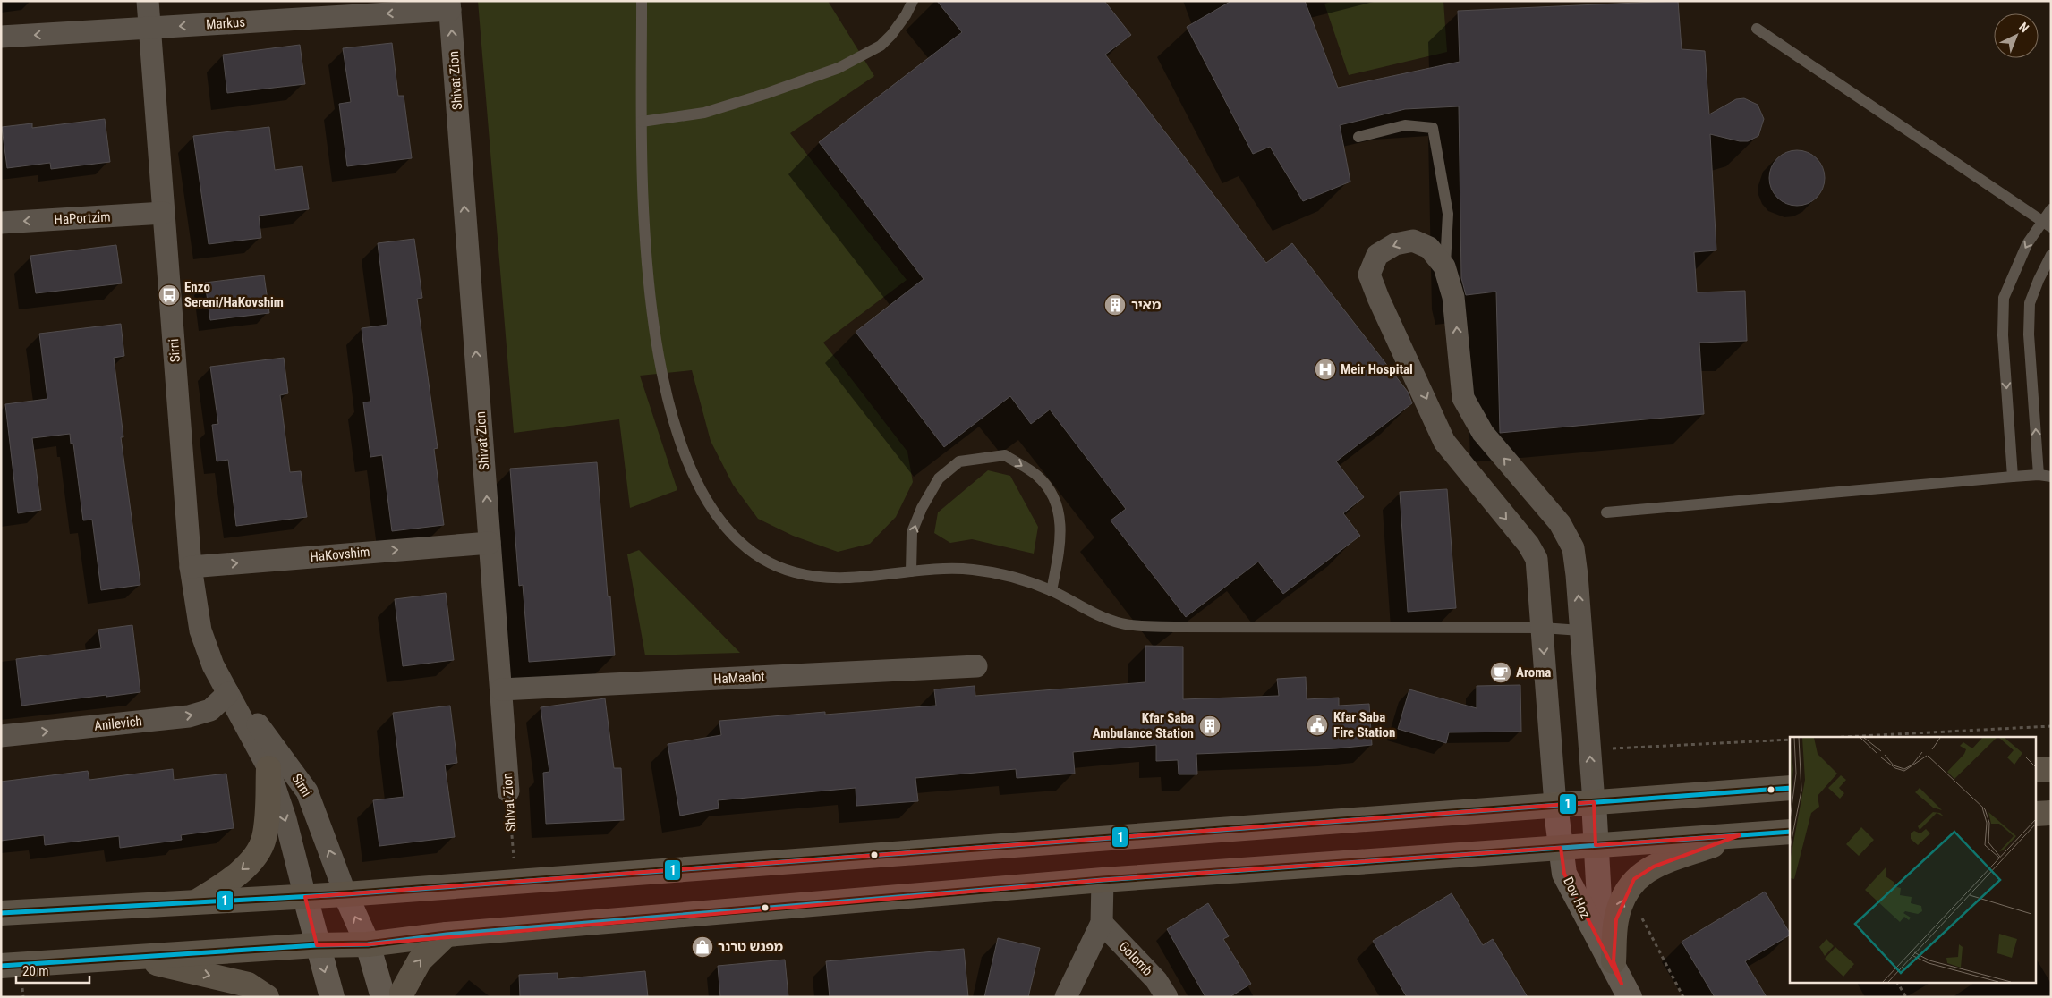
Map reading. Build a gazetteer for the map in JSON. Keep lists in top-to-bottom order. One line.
{"streets":{"street":["Markus","Shivat Zion","HaPortzim","Sirni","HaKovshim","HaMaalot","Anilevich","Dov Hoz","Golomb"]},"crossings":[["Markus","Shivat Zion"],["Markus","Sirni"],["Shivat Zion","HaKovshim"],["Shivat Zion","HaMaalot"],["HaPortzim","Sirni"],["Sirni","HaKovshim"],["Sirni","Anilevich"]],"one_way":["Markus","Shivat Zion","HaPortzim","HaKovshim","Anilevich"],"places":{"bus stop":["Enzo Sereni/HaKovshim"],"building":["מאיר","Kfar Saba Ambulance Station"],"hospital":["Meir Hospital"],"cafe":["Aroma"],"public building":["Kfar Saba Fire Station"],"shop":["מפגש טרנר"]},"lines":["transit line 1"],"scale_bar":"20 m","north":"top right"}
